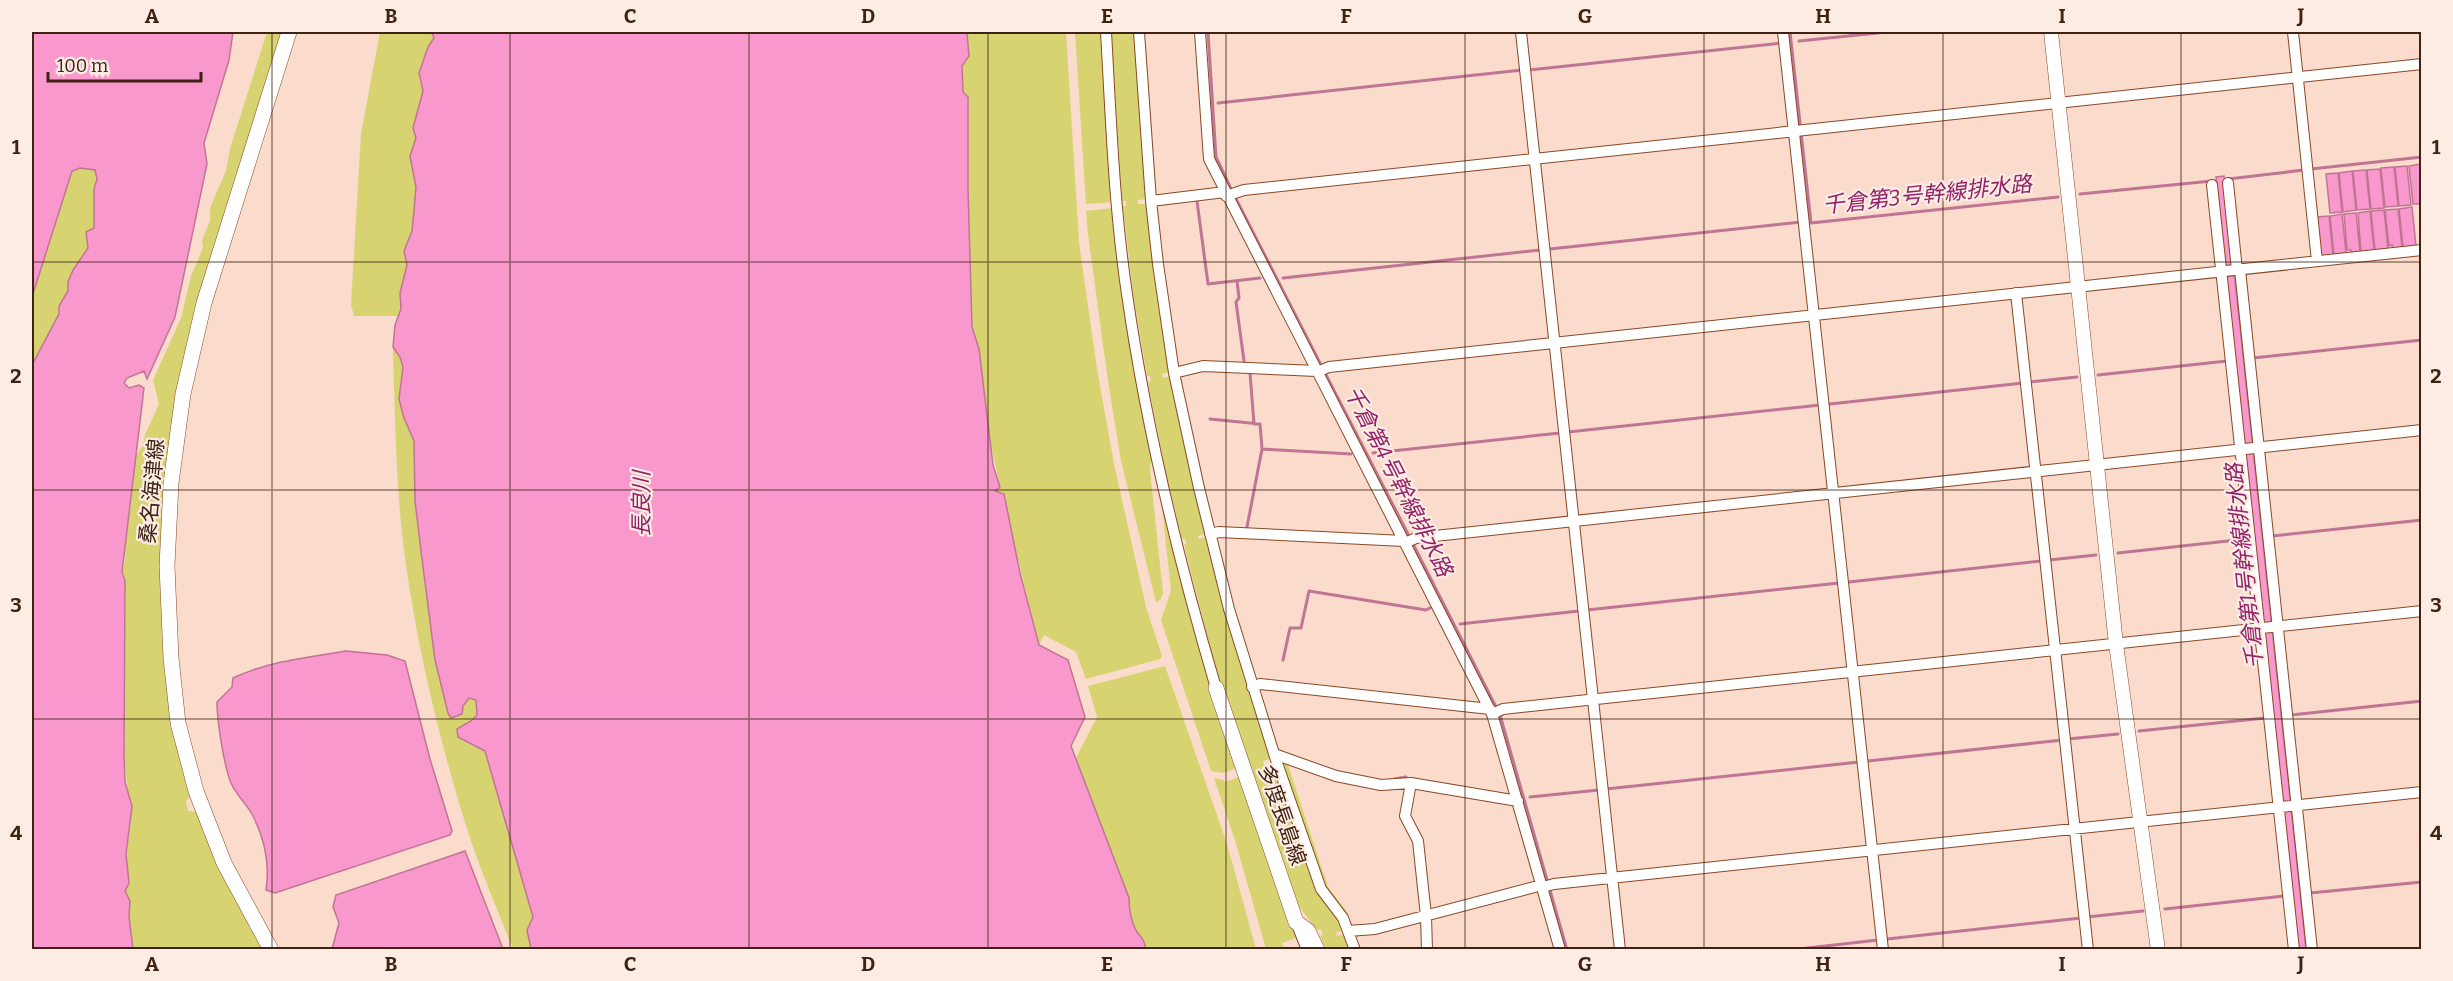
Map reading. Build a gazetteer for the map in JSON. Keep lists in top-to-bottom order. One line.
{"streets":{"main road":["桑名海津線","多度長島線"]},"water":["千倉第3号幹線排水路","千倉第4号幹線排水路","長良川","千倉第1号幹線排水路"],"scale_bar":"100 m","grid":{"columns":["A","B","C","D","E","F","G","H","I","J"],"rows":["1","2","3","4"]}}
